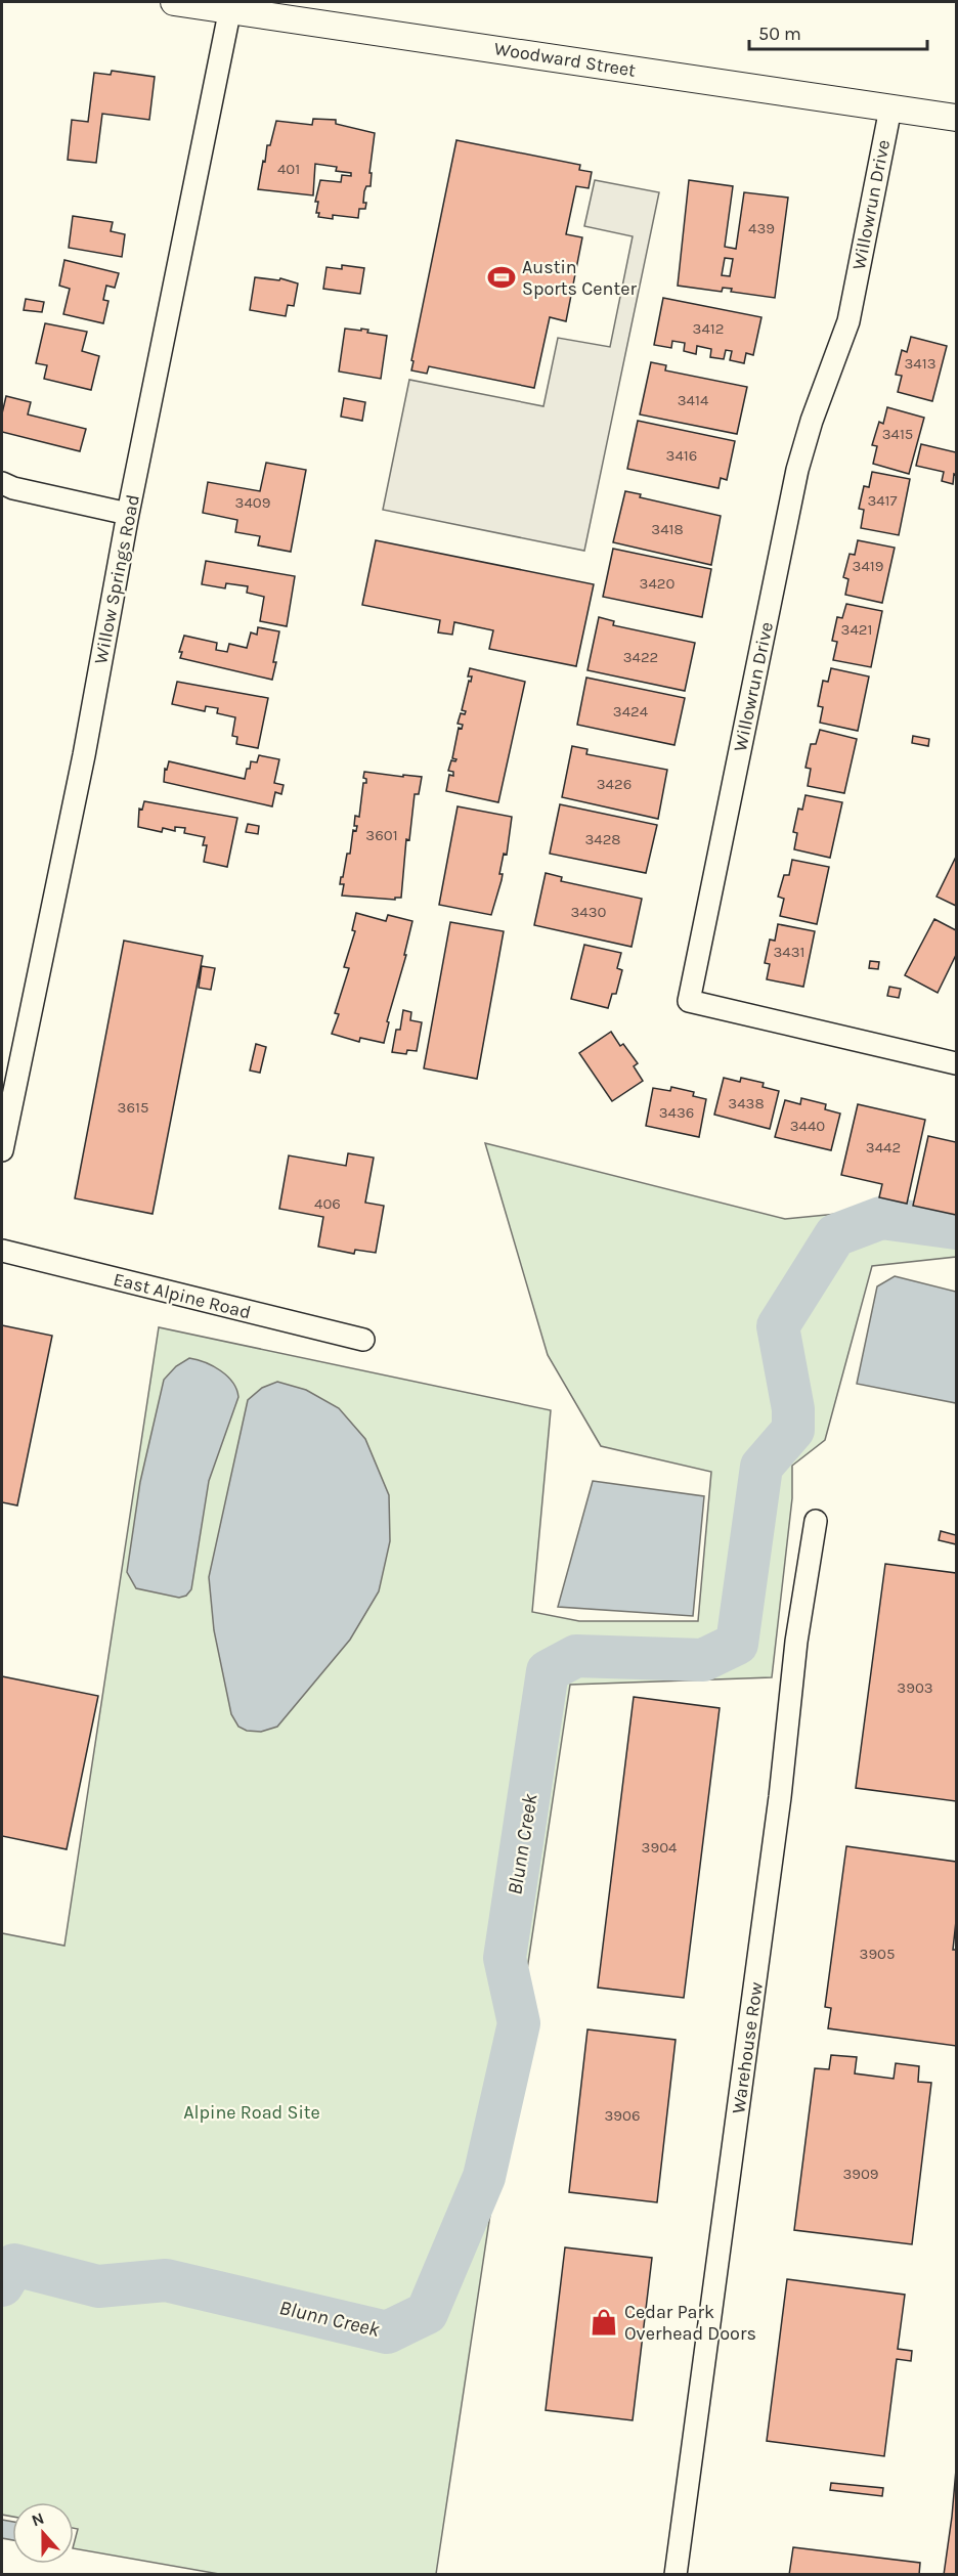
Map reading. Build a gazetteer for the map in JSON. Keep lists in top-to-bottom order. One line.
{"streets":{"street":["Woodward Street","Willowrun Drive","Willow Springs Road","East Alpine Road","Warehouse Row"]},"crossings":[["Woodward Street","Willowrun Drive"],["Woodward Street","Willow Springs Road"]],"water":["Blunn Creek"],"parks":["Alpine Road Site"],"places":{"sports":["Austin Sports Center"],"shop":["Cedar Park Overhead Doors"]},"house_numbers":["401","439","3412","3413","3414","3415","3416","3417","3409","3418","3419","3420","3421","3422","3424","3426","3601","3428","3430","3431","3438","3615","3436","3440","3442","406","3903","3904","3905","3906","3909"],"scale_bar":"50 m","north":"top"}
